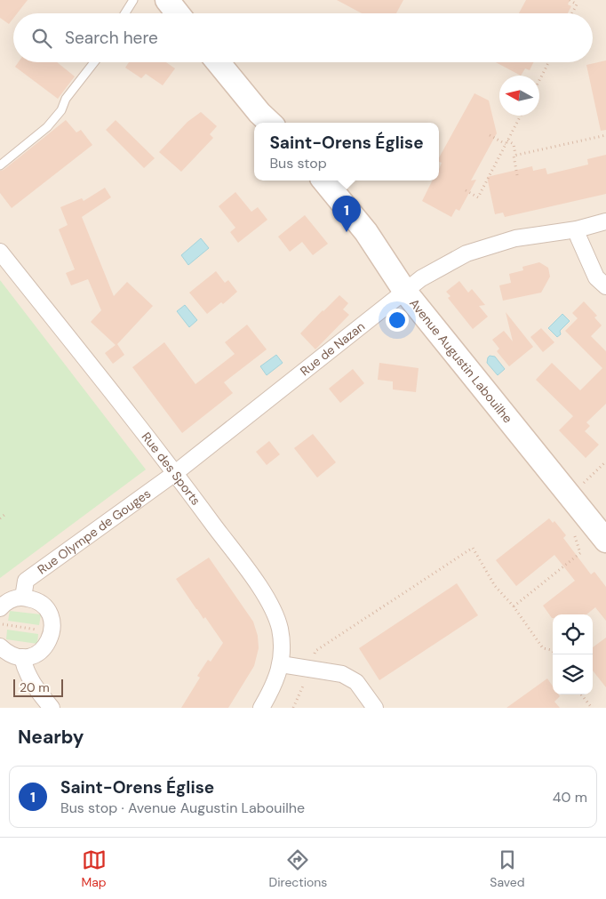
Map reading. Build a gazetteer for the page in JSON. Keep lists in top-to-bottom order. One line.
{"streets":{"street":["Rue de Nazan","Avenue Augustin Labouilhe","Rue des Sports","Rue Olympe de Gouges"]},"crossings":[["Rue de Nazan","Avenue Augustin Labouilhe"],["Rue de Nazan","Rue des Sports"],["Rue de Nazan","Rue Olympe de Gouges"],["Rue des Sports","Rue Olympe de Gouges"]],"scale_bar":"20 m","north":"left","page":{"search":"Search here","popup":["Saint-Orens Église","Bus stop"],"pins":"1","scale":"20 m","heading":"Nearby","list":[{"mark":"1","name":"Saint-Orens Église","note":"Bus stop · Avenue Augustin Labouilhe","value":"40 m"}],"nav":["Map","Directions","Saved"]}}
